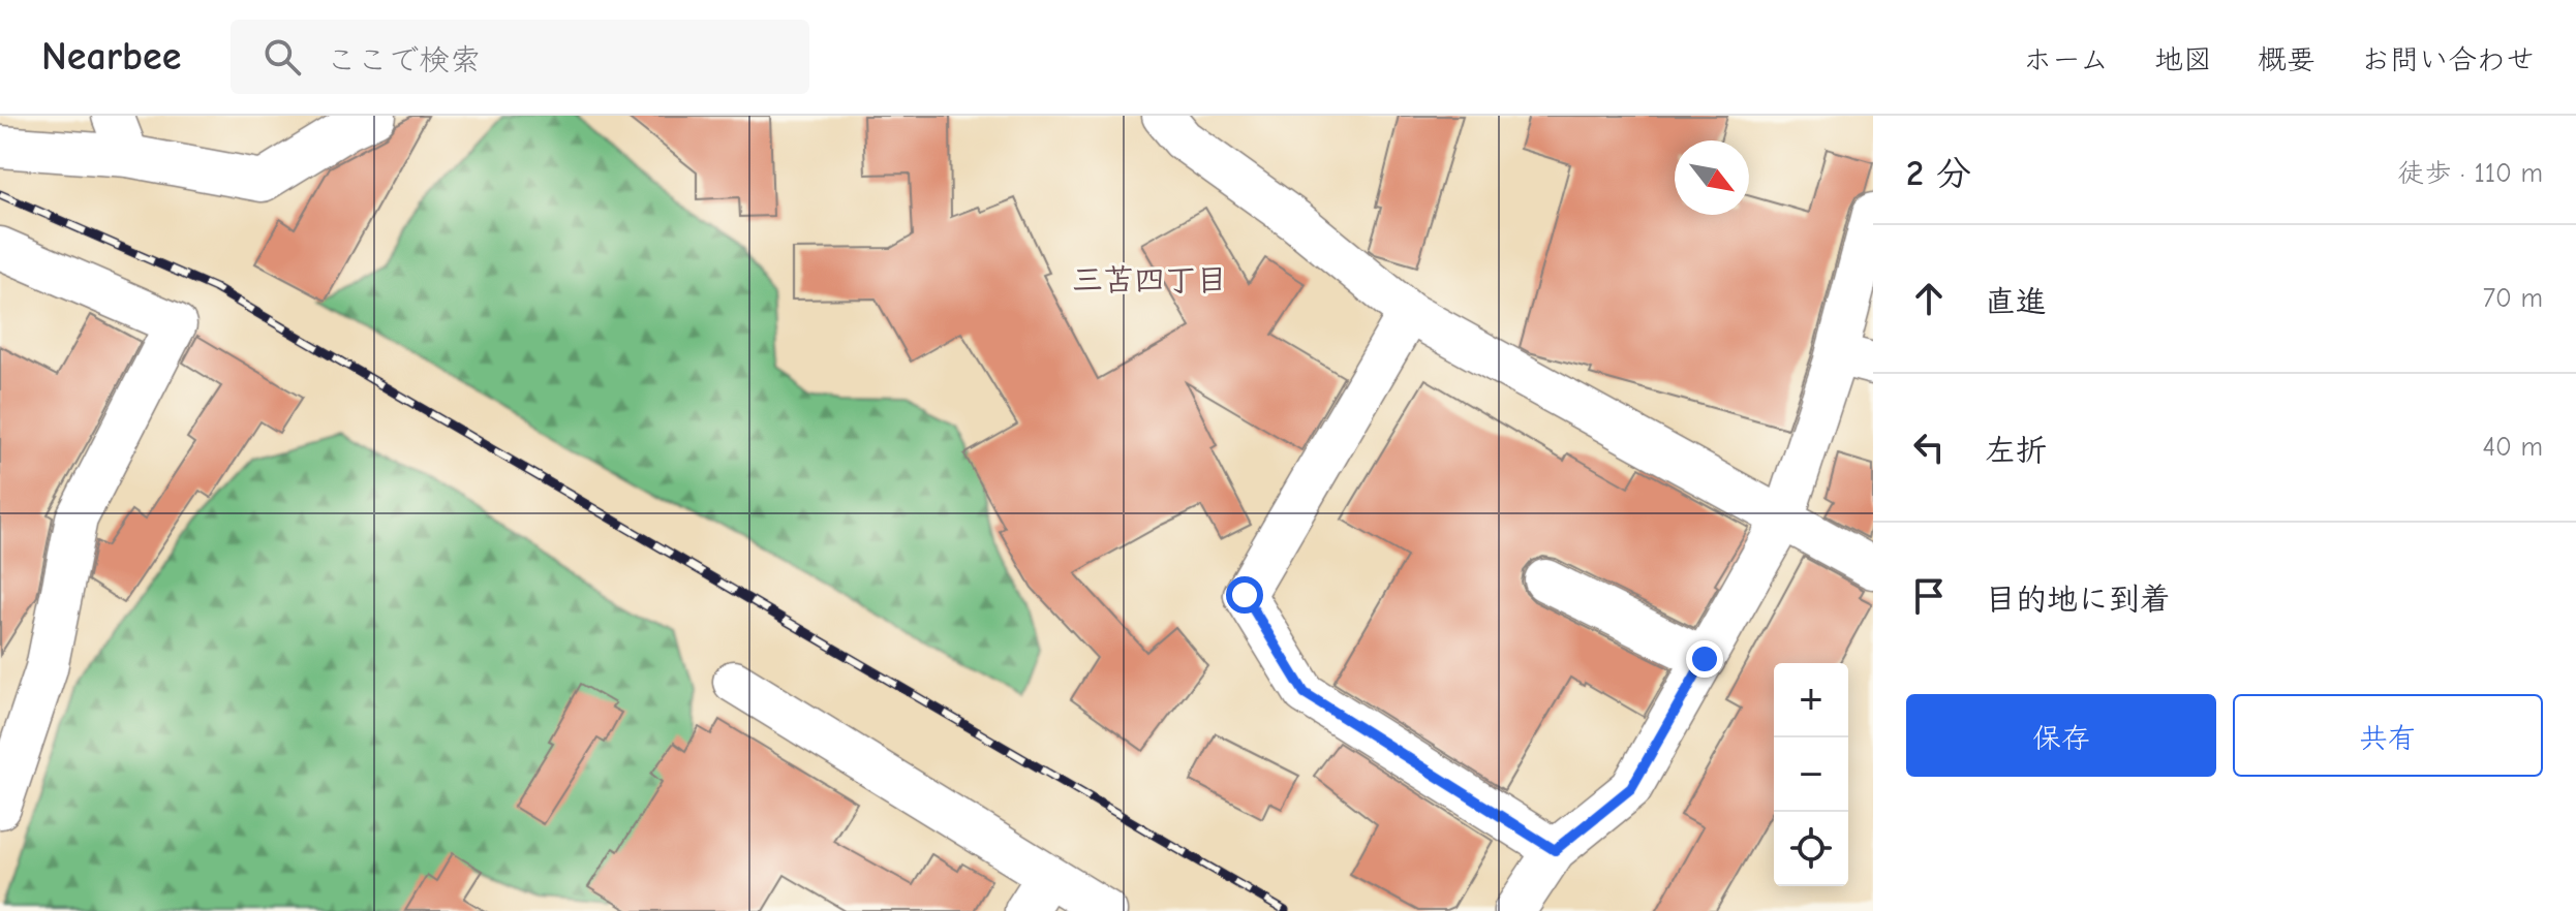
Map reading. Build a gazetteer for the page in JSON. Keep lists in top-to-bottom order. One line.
{"districts":["三苫四丁目"],"north":"bottom right","page":{"header":"Nearbee","search":"ここで検索","nav":["ホーム","地図","概要","お問い合わせ"],"heading":["2 分","徒歩 · 110 m"],"list":[["直進","70 m"],["左折","40 m"],"目的地に到着"],"map_buttons":["+","−"],"buttons":["保存","共有"]}}
